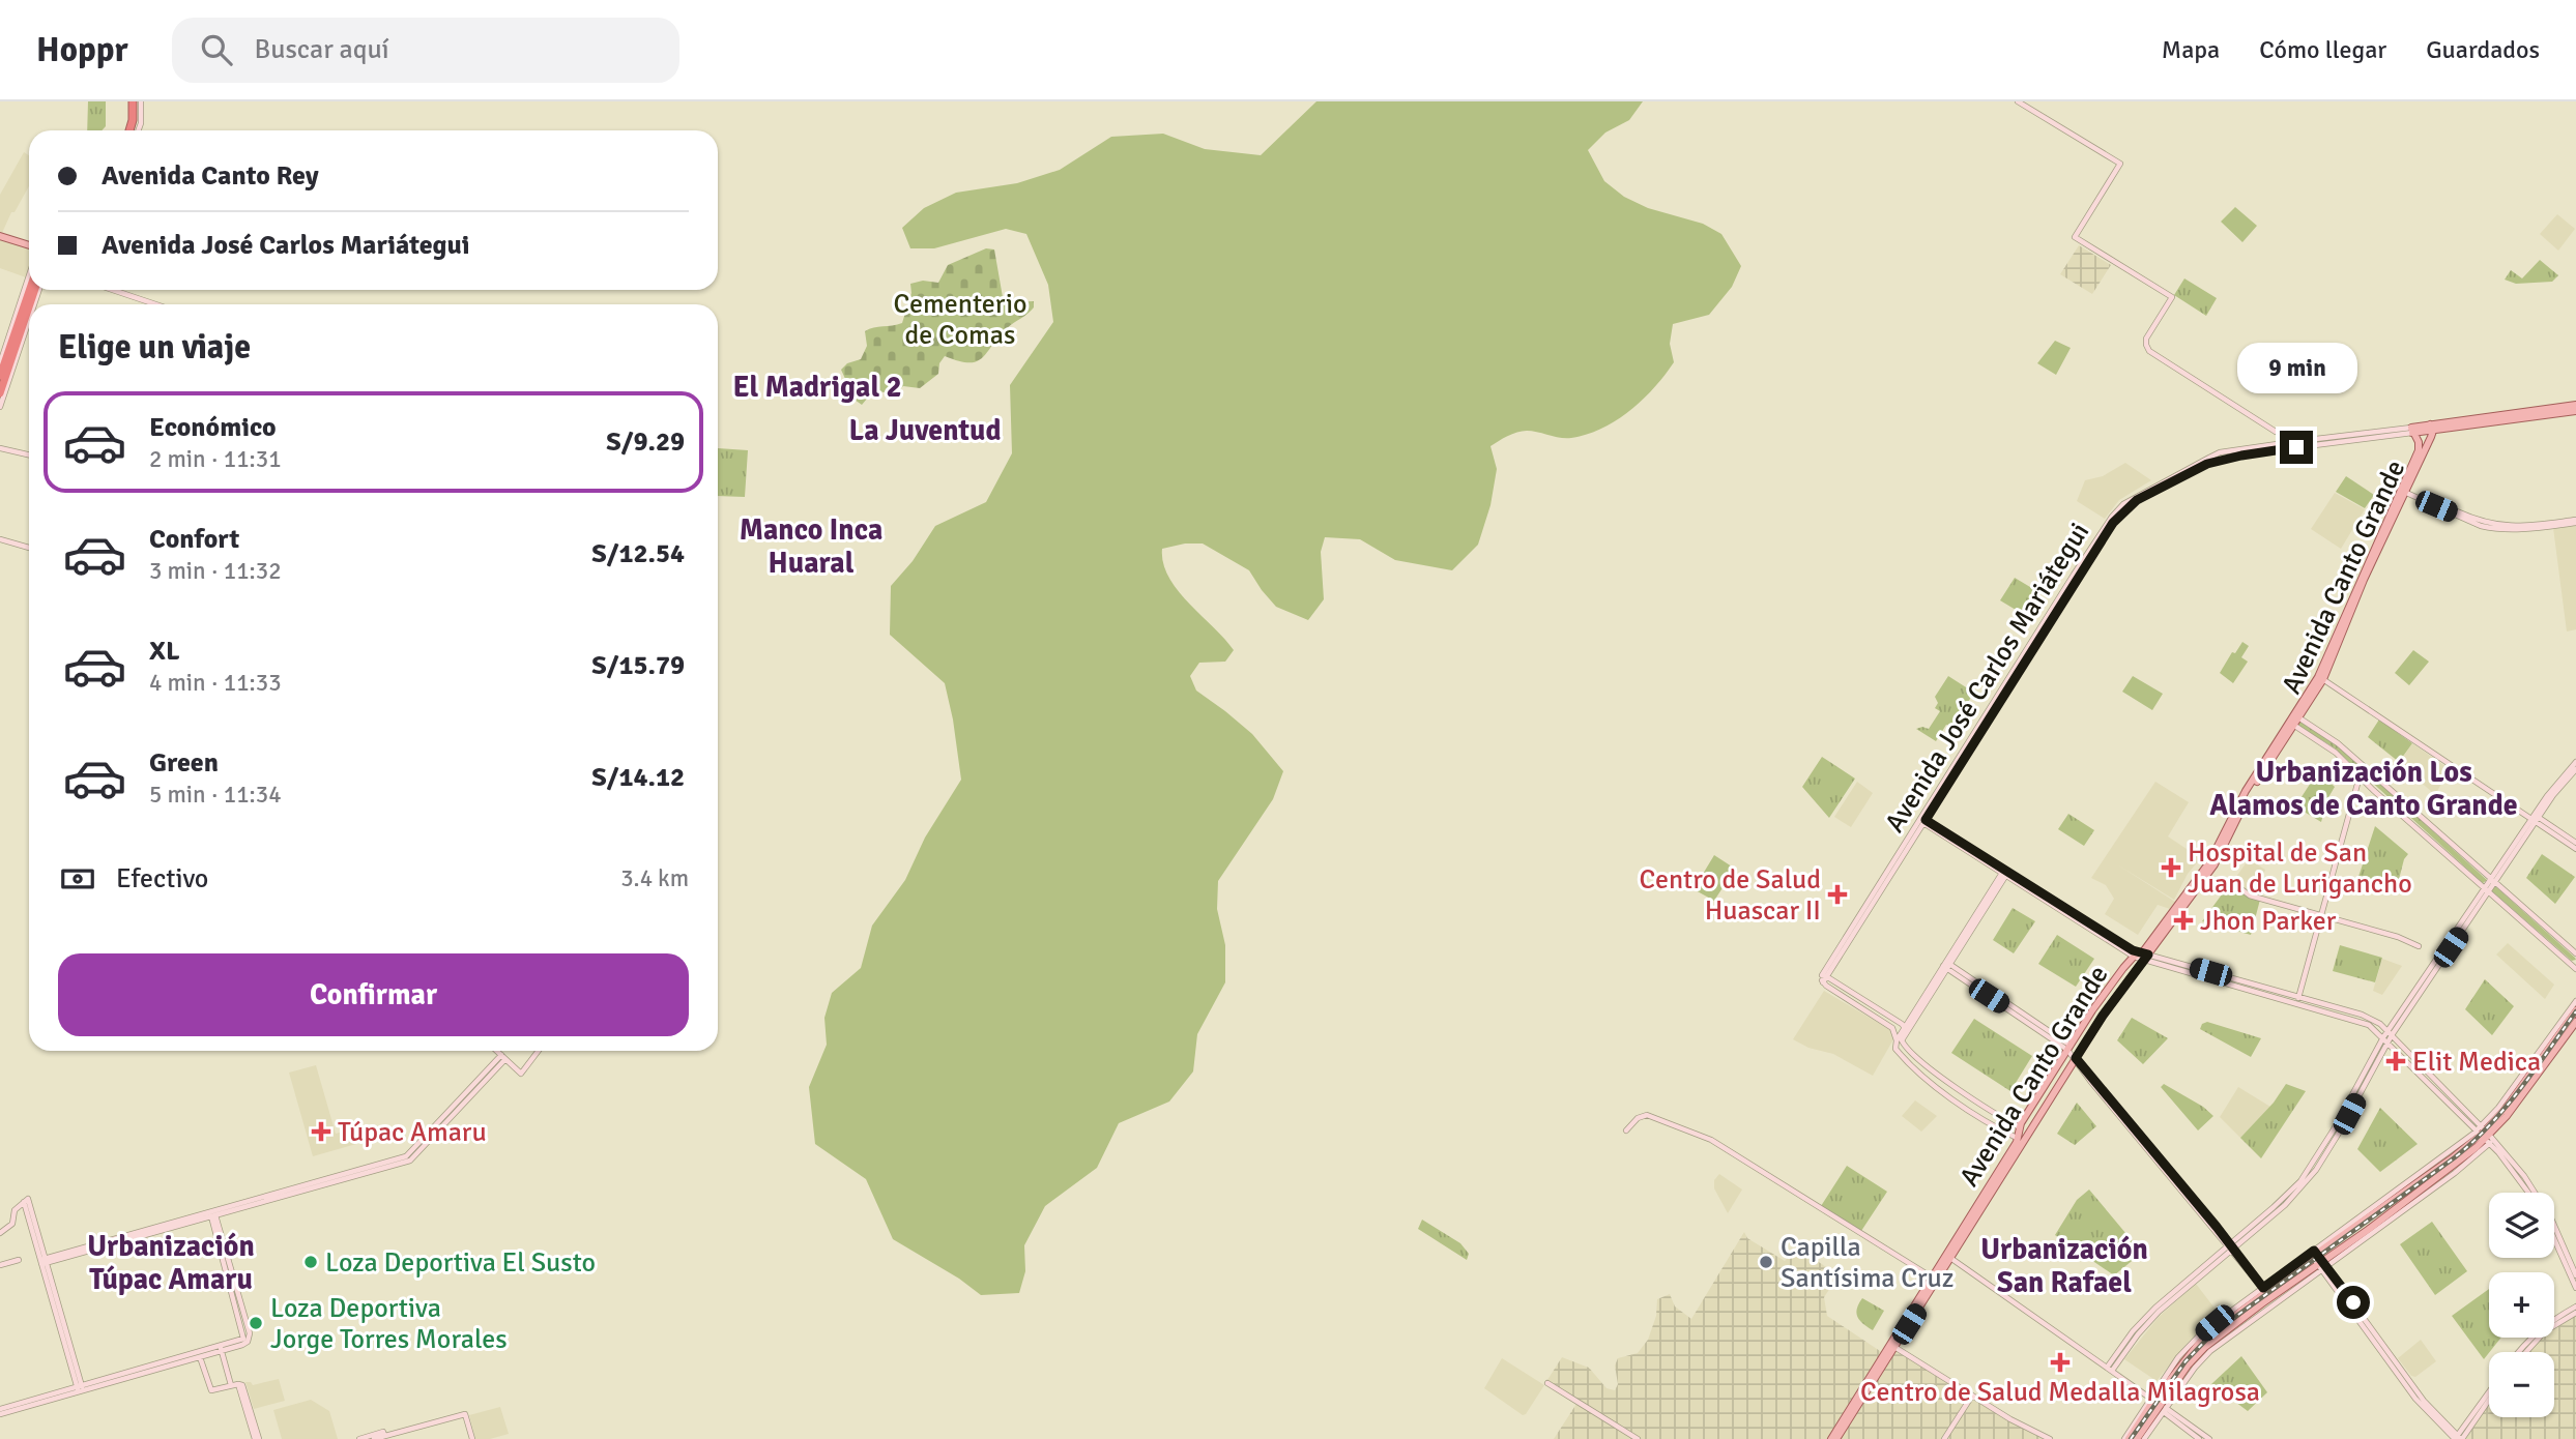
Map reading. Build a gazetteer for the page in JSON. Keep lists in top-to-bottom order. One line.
{"streets":{"main road":["Avenida Canto Grande","Avenida José Carlos Mariátegui"]},"crossings":[["Avenida Canto Grande","Avenida José Carlos Mariátegui"]],"districts":["El Madrigal 2","La Juventud","Manco Inca Huaral","Urbanización Los Alamos de Canto Grande","Urbanización Túpac Amaru","Urbanización San Rafael"],"parks":["Cementerio de Comas"],"places":{"health":["Hospital de San Juan de Lurigancho","Centro de Salud Huascar II","Jhon Parker","Elit Medica","Túpac Amaru","Centro de Salud Medalla Milagrosa"],"other":["Loza Deportiva El Susto","Capilla Santísima Cruz","Loza Deportiva Jorge Torres Morales"]},"page":{"header":"Hoppr","search":"Buscar aquí","nav":["Mapa","Cómo llegar","Guardados"],"banner":["Avenida Canto Rey","Avenida José Carlos Mariátegui"],"heading":"Elige un viaje","bubble":"9 min","list":[{"name":"Económico","note":"2 min · 11:31","value":"S/9.29"},{"name":"Confort","note":"3 min · 11:32","value":"S/12.54"},{"name":"XL","note":"4 min · 11:33","value":"S/15.79"},{"name":"Green","note":"5 min · 11:34","value":"S/14.12"}],"pay":["Efectivo","3.4 km"],"buttons":"Confirmar","map_buttons":["+","−"]}}
